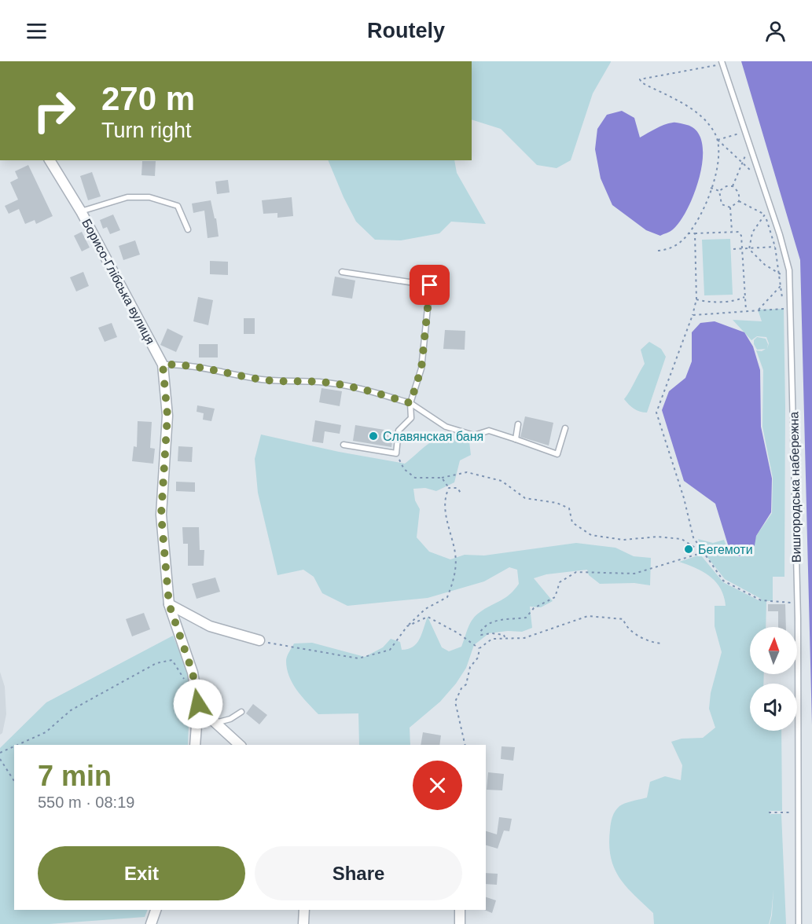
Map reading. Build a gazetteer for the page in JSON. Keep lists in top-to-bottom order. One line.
{"streets":{"street":["Борисо-Глібська вулиця"],"lane":["Вишгородська набережна"]},"places":["Славянская баня","Бегемоти"],"north":"top","page":{"header":"Routely","turn":["270 m","Turn right"],"heading":["7 min","550 m · 08:19"],"buttons":["Exit","Share"]}}
